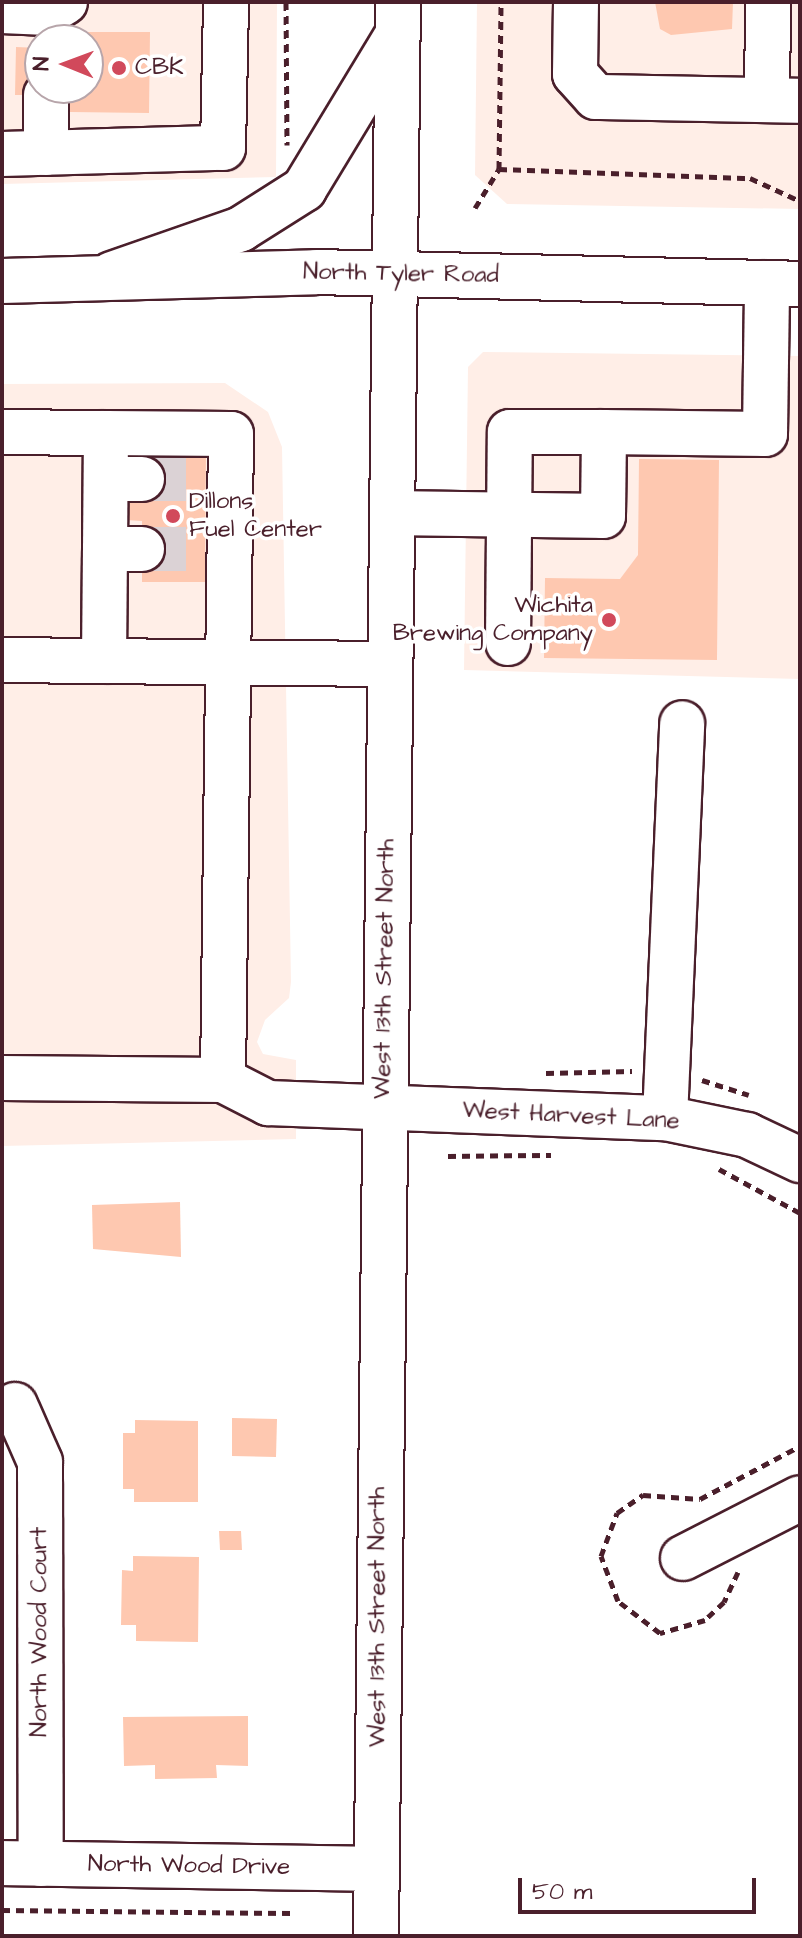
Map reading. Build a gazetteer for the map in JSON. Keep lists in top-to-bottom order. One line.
{"streets":{"street":["North Tyler Road","West 13th Street North","West Harvest Lane","North Wood Court","North Wood Drive"]},"crossings":[["North Tyler Road","West 13th Street North"],["West 13th Street North","West Harvest Lane"],["West 13th Street North","North Wood Drive"],["North Wood Court","North Wood Drive"]],"places":["CBK","Dillons Fuel Center","Wichita Brewing Company"],"scale_bar":"50 m","north":"left"}
